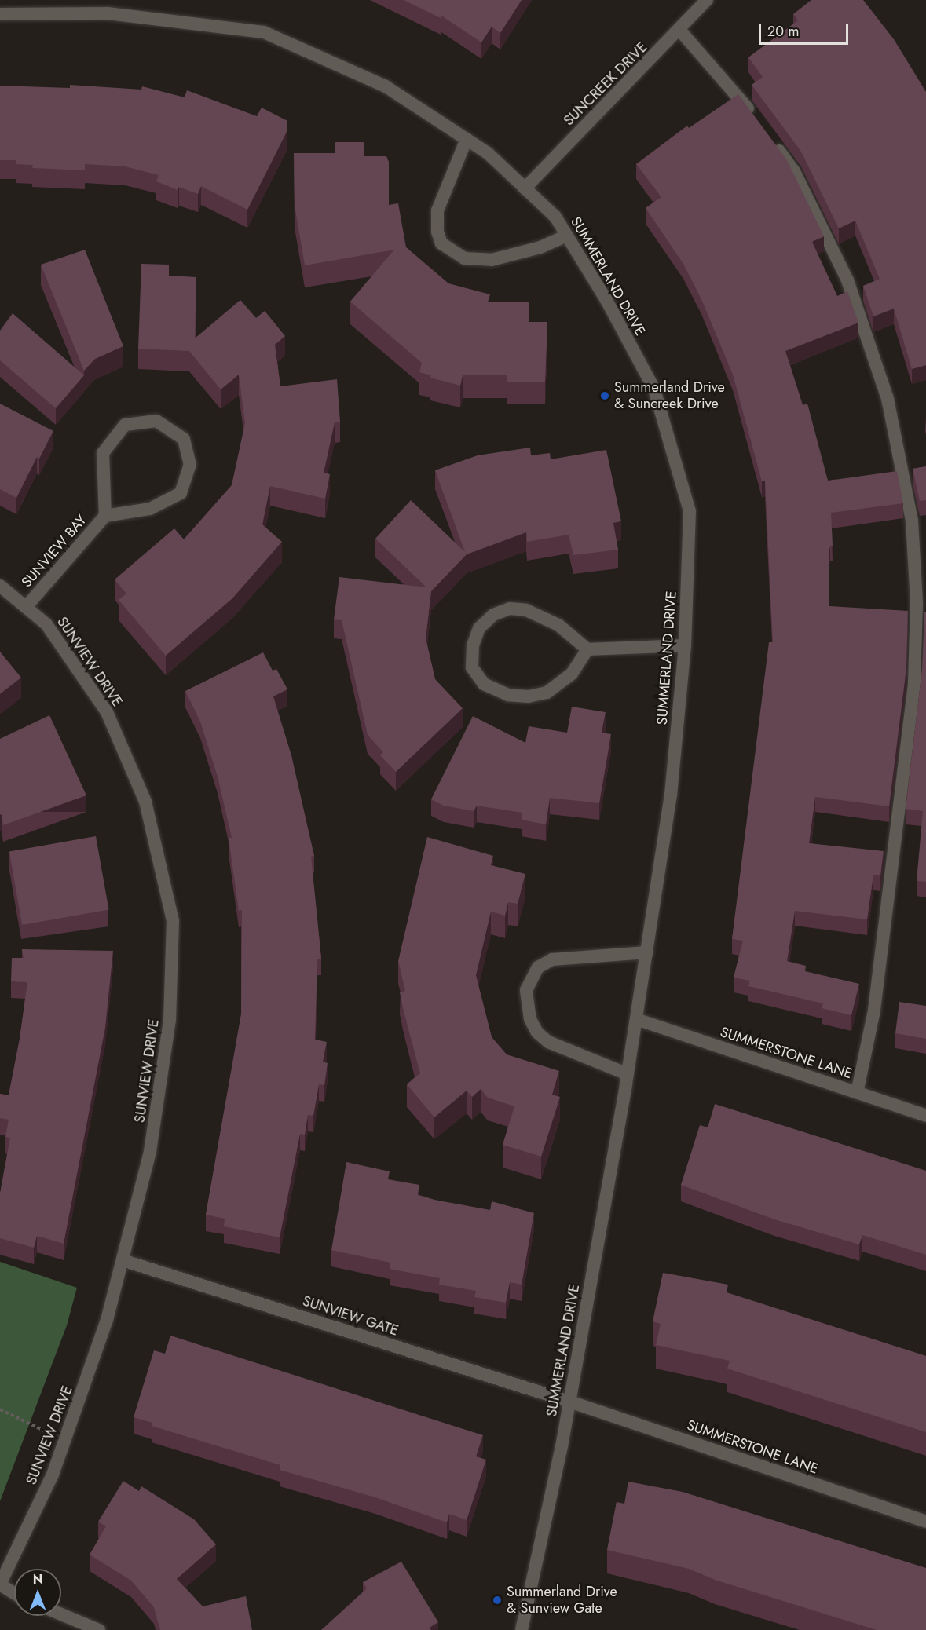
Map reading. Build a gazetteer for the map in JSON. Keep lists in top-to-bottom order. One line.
{"streets":{"street":["SUNCREEK DRIVE","SUMMERLAND DRIVE","SUNVIEW BAY","SUNVIEW DRIVE","SUMMERSTONE LANE","SUNVIEW GATE"]},"crossings":[["SUNCREEK DRIVE","SUMMERLAND DRIVE"],["SUMMERLAND DRIVE","SUMMERSTONE LANE"],["SUMMERLAND DRIVE","SUNVIEW GATE"],["SUNVIEW BAY","SUNVIEW DRIVE"],["SUNVIEW DRIVE","SUNVIEW GATE"],["SUMMERSTONE LANE","SUNVIEW GATE"]],"places":["Summerland Drive & Suncreek Drive","Summerland Drive & Sunview Gate"],"scale_bar":"20 m","north":"top"}
